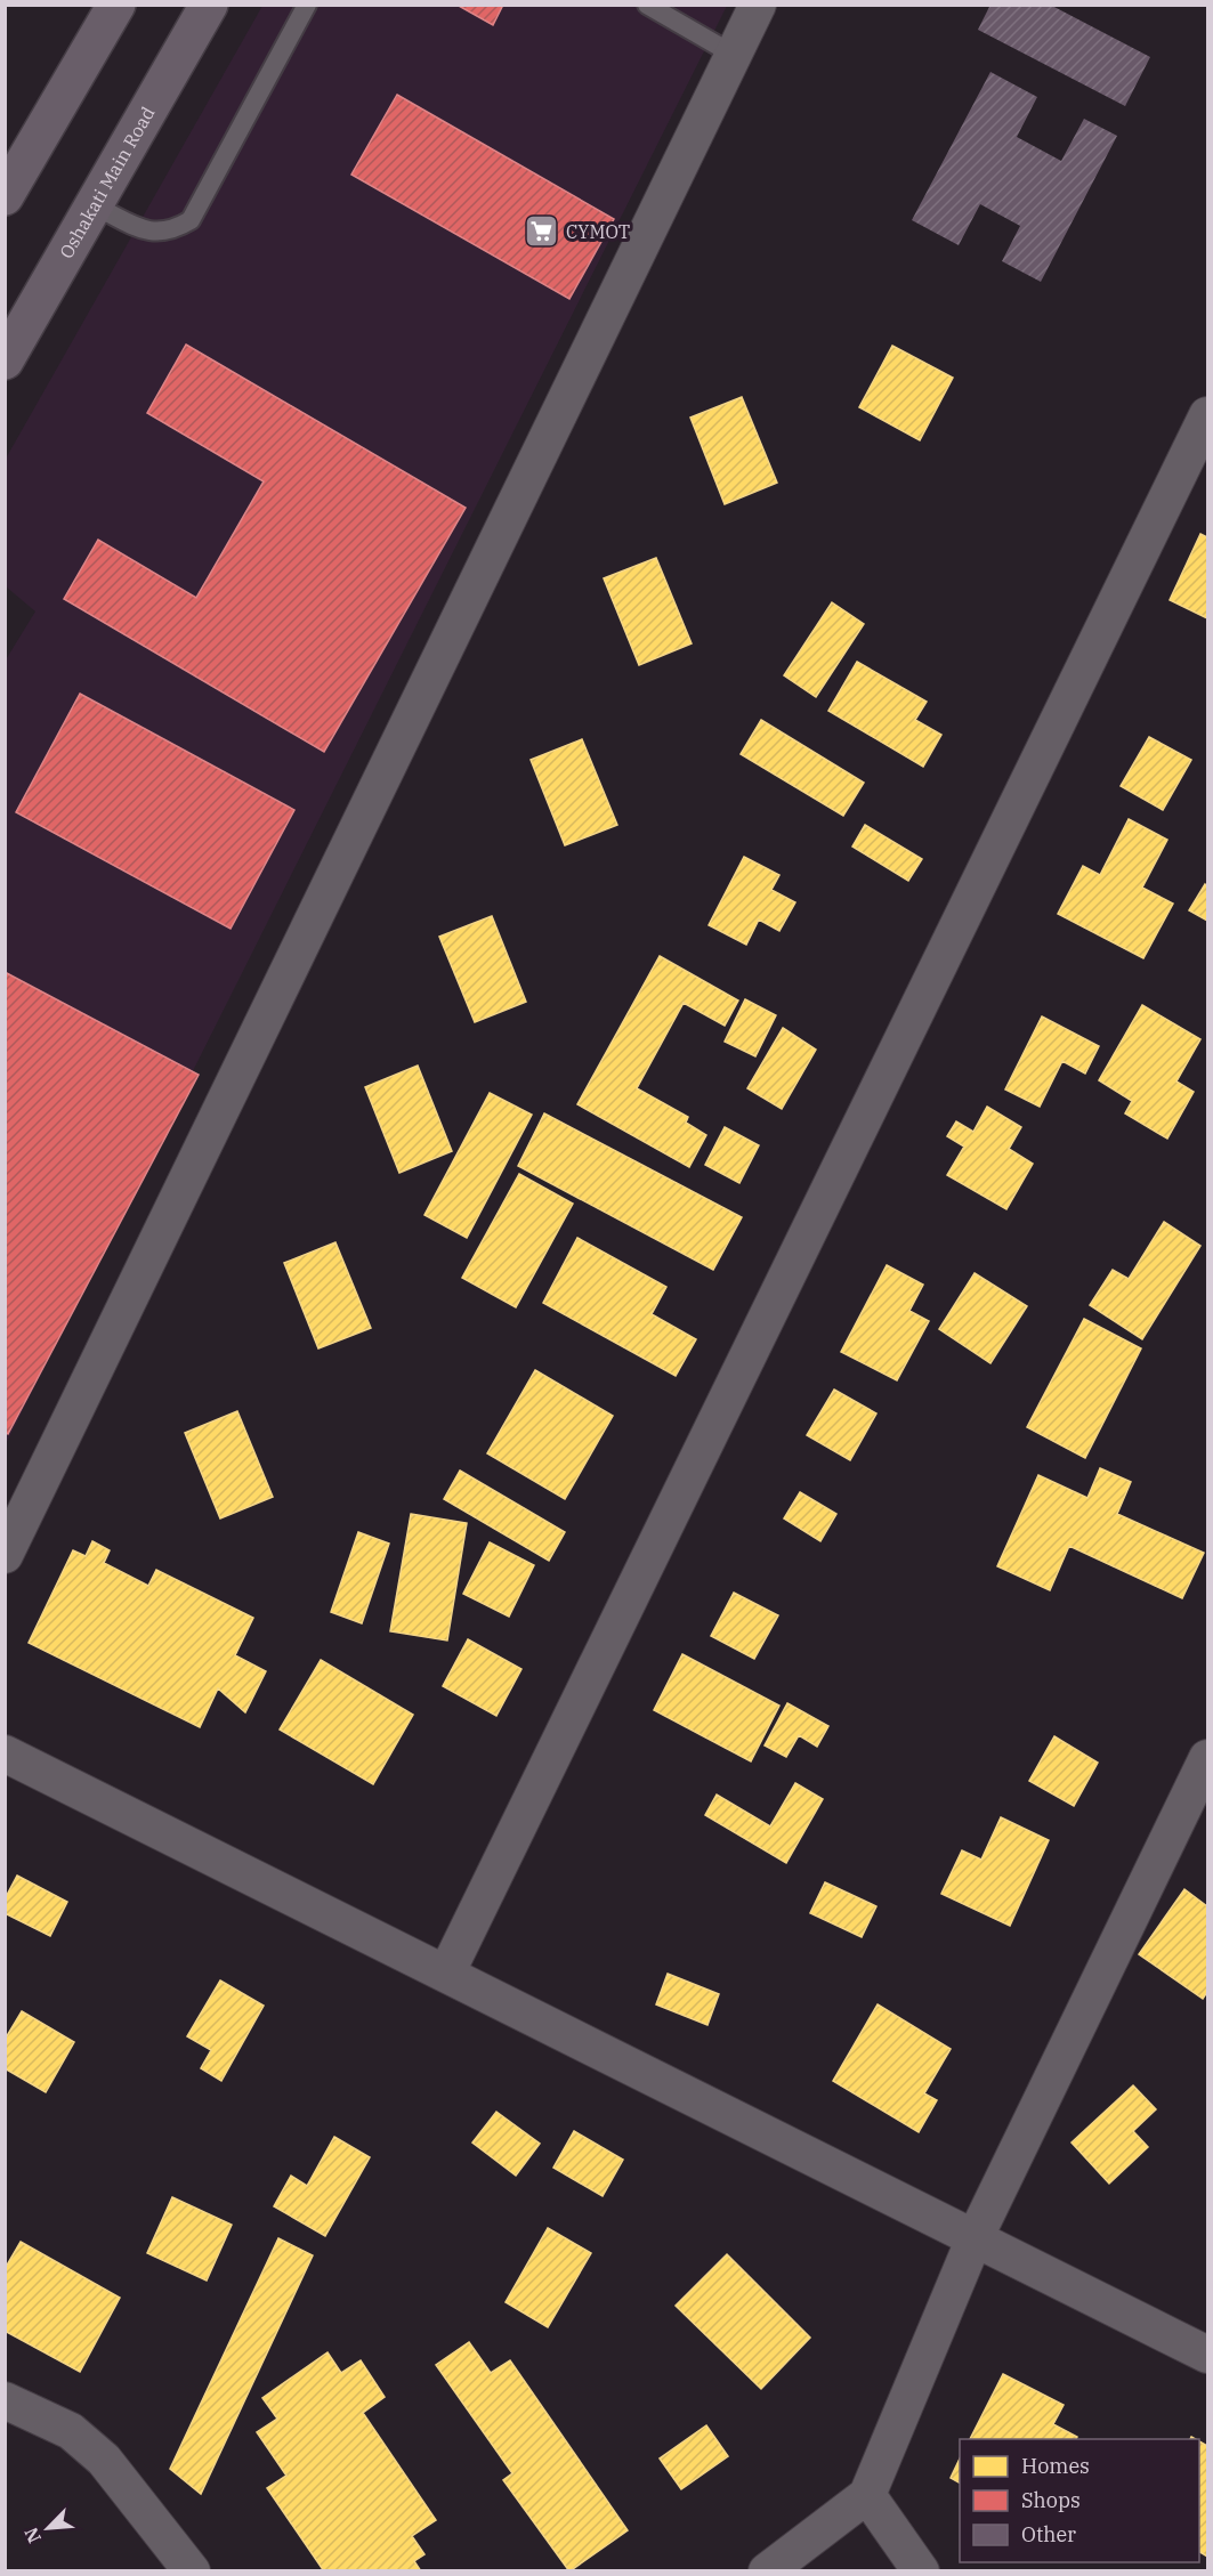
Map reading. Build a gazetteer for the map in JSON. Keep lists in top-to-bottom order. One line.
{"streets":{"main road":["Oshakati Main Road"]},"places":{"supermarket":["CYMOT"]},"legend":["Homes","Shops","Other"],"north":"bottom left"}
